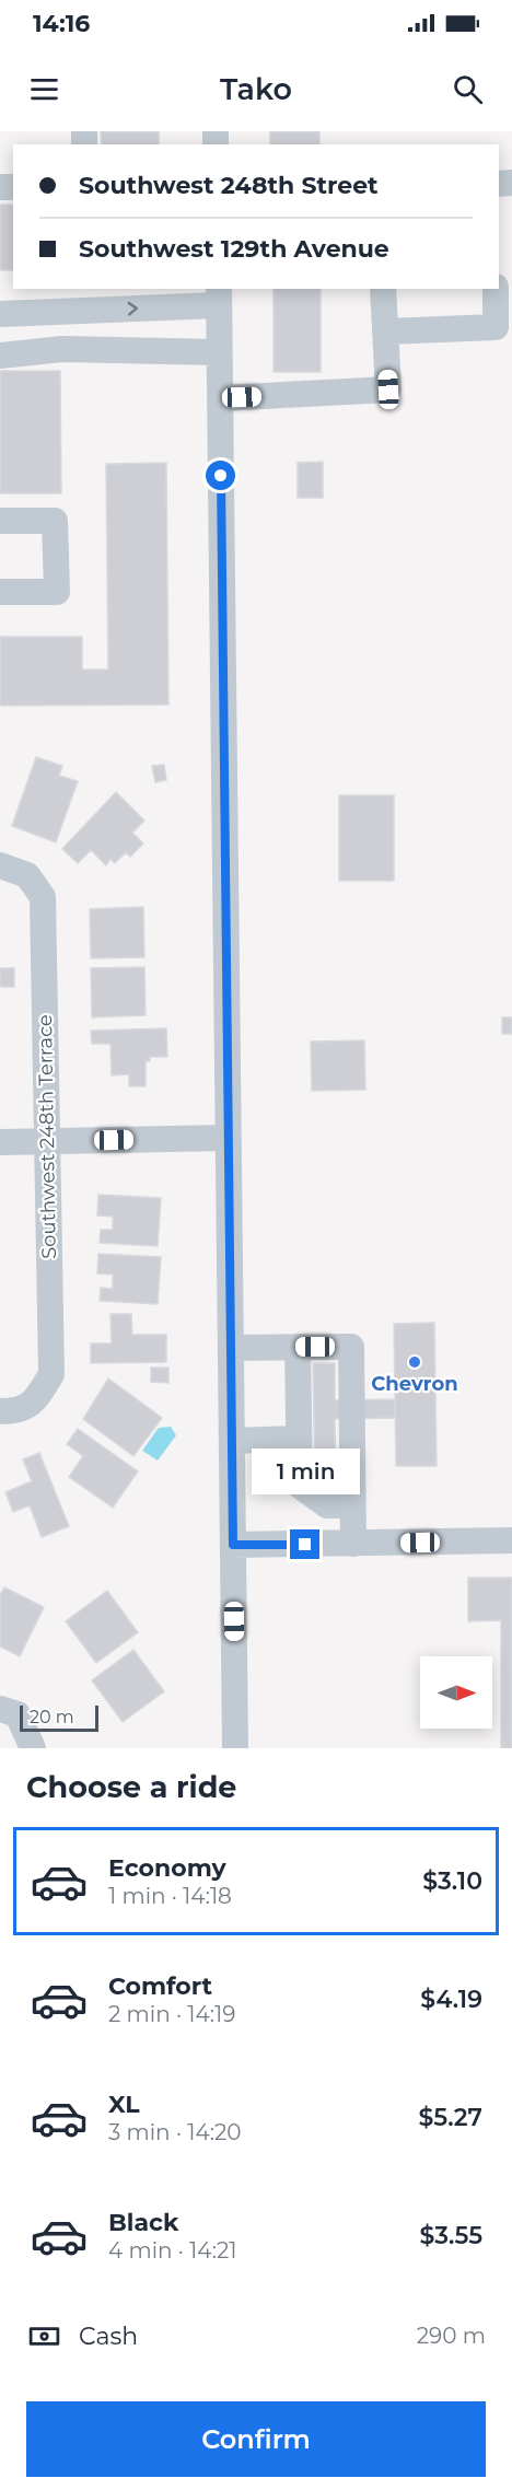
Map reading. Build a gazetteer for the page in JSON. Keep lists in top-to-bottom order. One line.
{"streets":{"street":["Southwest 248th Terrace"]},"places":["Chevron"],"scale_bar":"20 m","north":"right","page":{"status":"14:16","header":"Tako","banner":["Southwest 248th Street","Southwest 129th Avenue"],"bubble":"1 min","scale":"20 m","heading":"Choose a ride","list":[{"name":"Economy","note":"1 min · 14:18","value":"$3.10"},{"name":"Comfort","note":"2 min · 14:19","value":"$4.19"},{"name":"XL","note":"3 min · 14:20","value":"$5.27"},{"name":"Black","note":"4 min · 14:21","value":"$3.55"}],"pay":["Cash","290 m"],"buttons":"Confirm"}}
